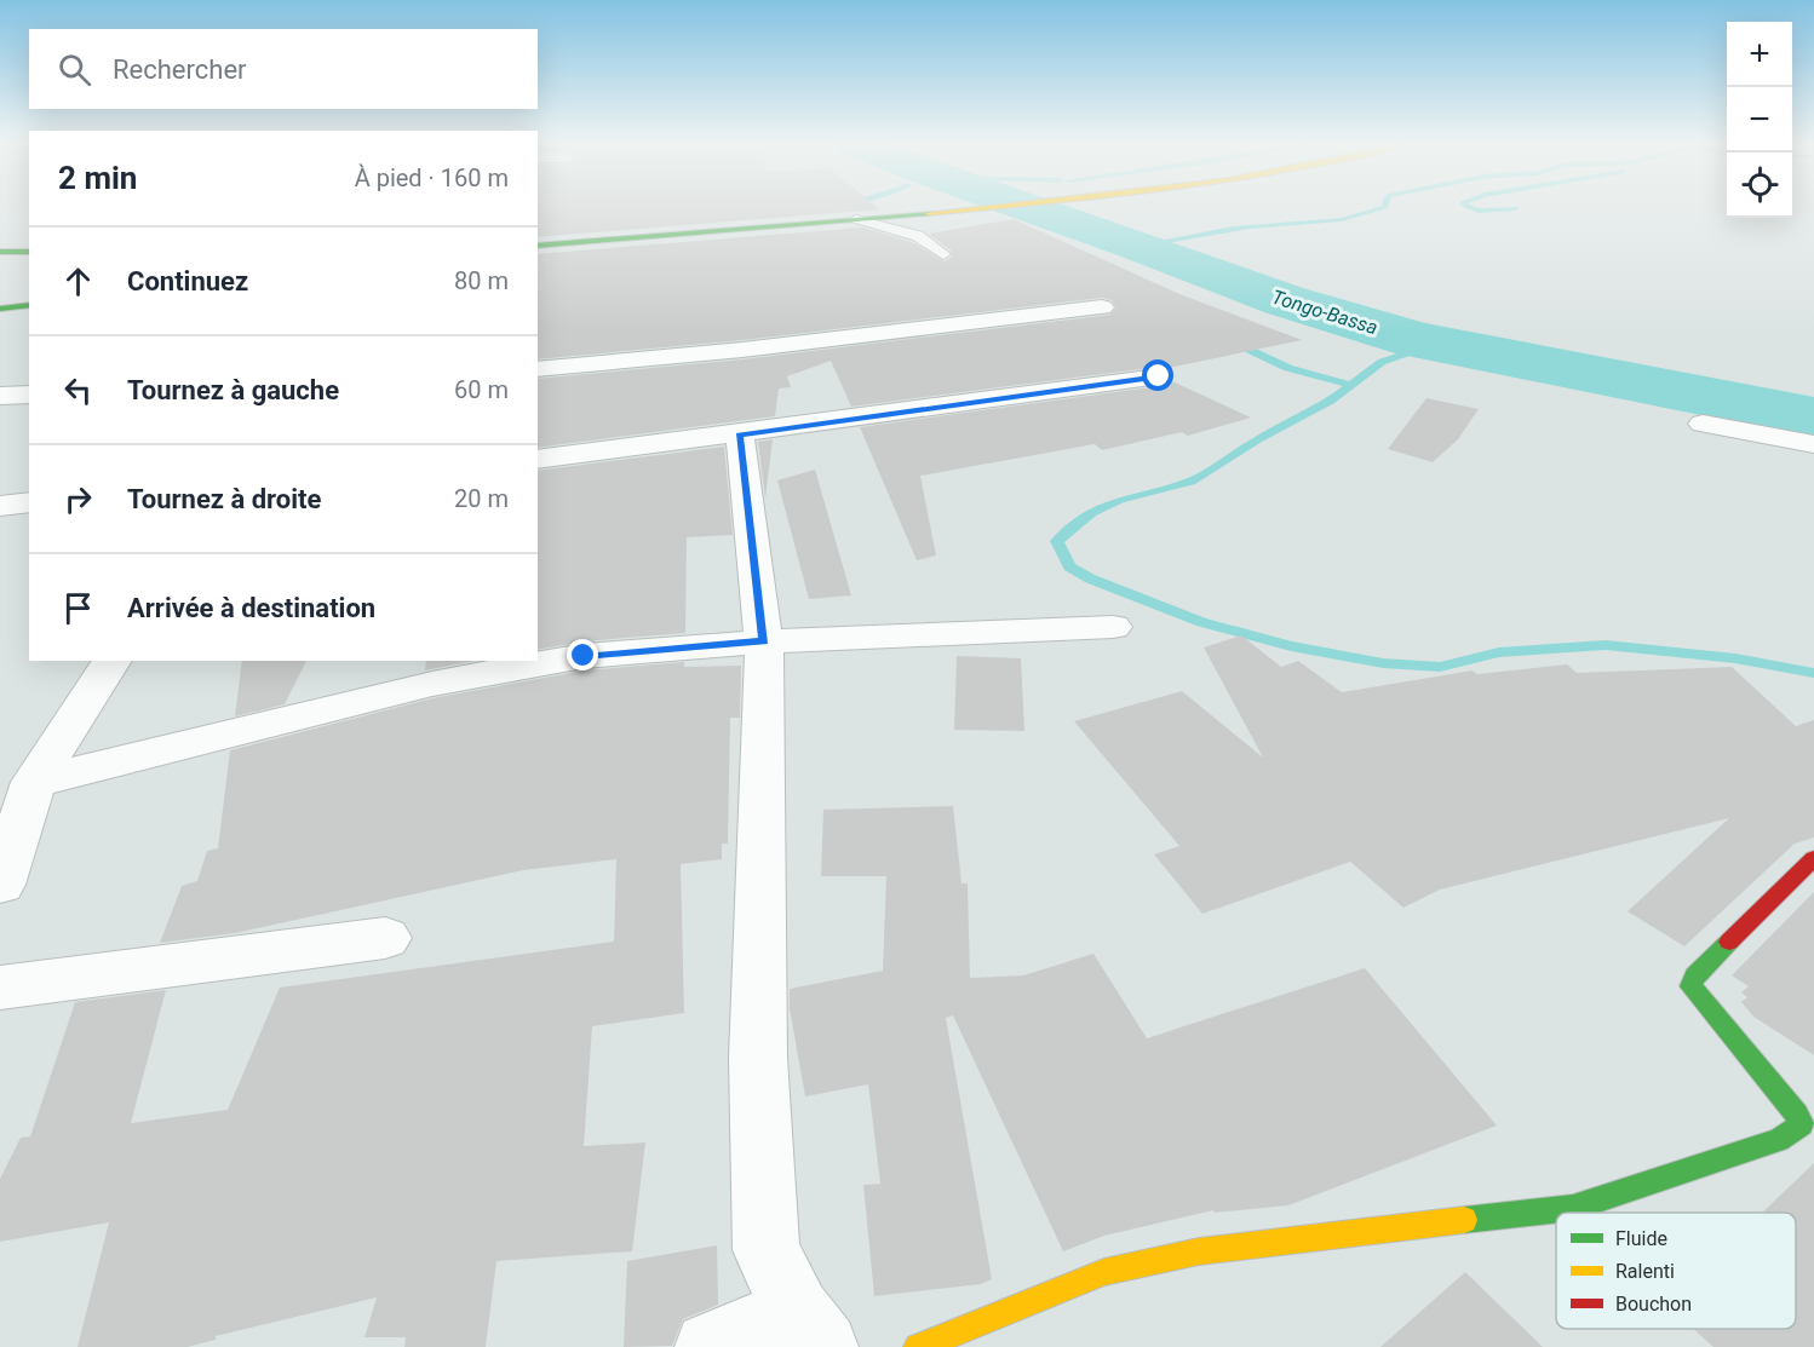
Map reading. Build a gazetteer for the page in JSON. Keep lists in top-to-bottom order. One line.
{"water":["Tongo-Bassa"],"legend":["Fluide","Ralenti","Bouchon"],"page":{"map_buttons":["+","−"],"search":"Rechercher","heading":["2 min","À pied · 160 m"],"list":[["Continuez","80 m"],["Tournez à gauche","60 m"],["Tournez à droite","20 m"],"Arrivée à destination"]}}
